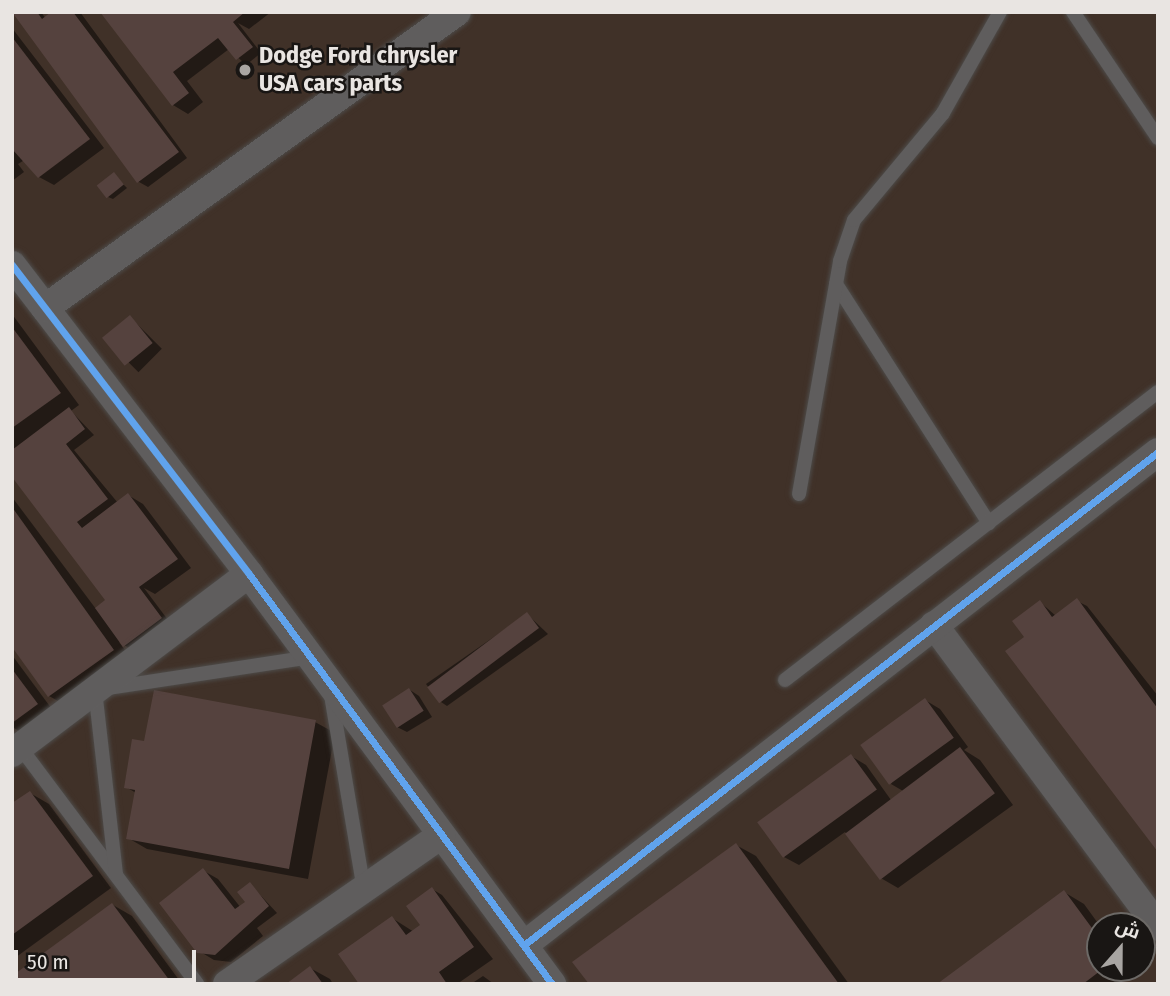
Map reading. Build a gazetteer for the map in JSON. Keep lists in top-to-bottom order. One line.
{"places":["Dodge Ford chrysler USA cars parts"],"scale_bar":"50 m","north":"top"}
